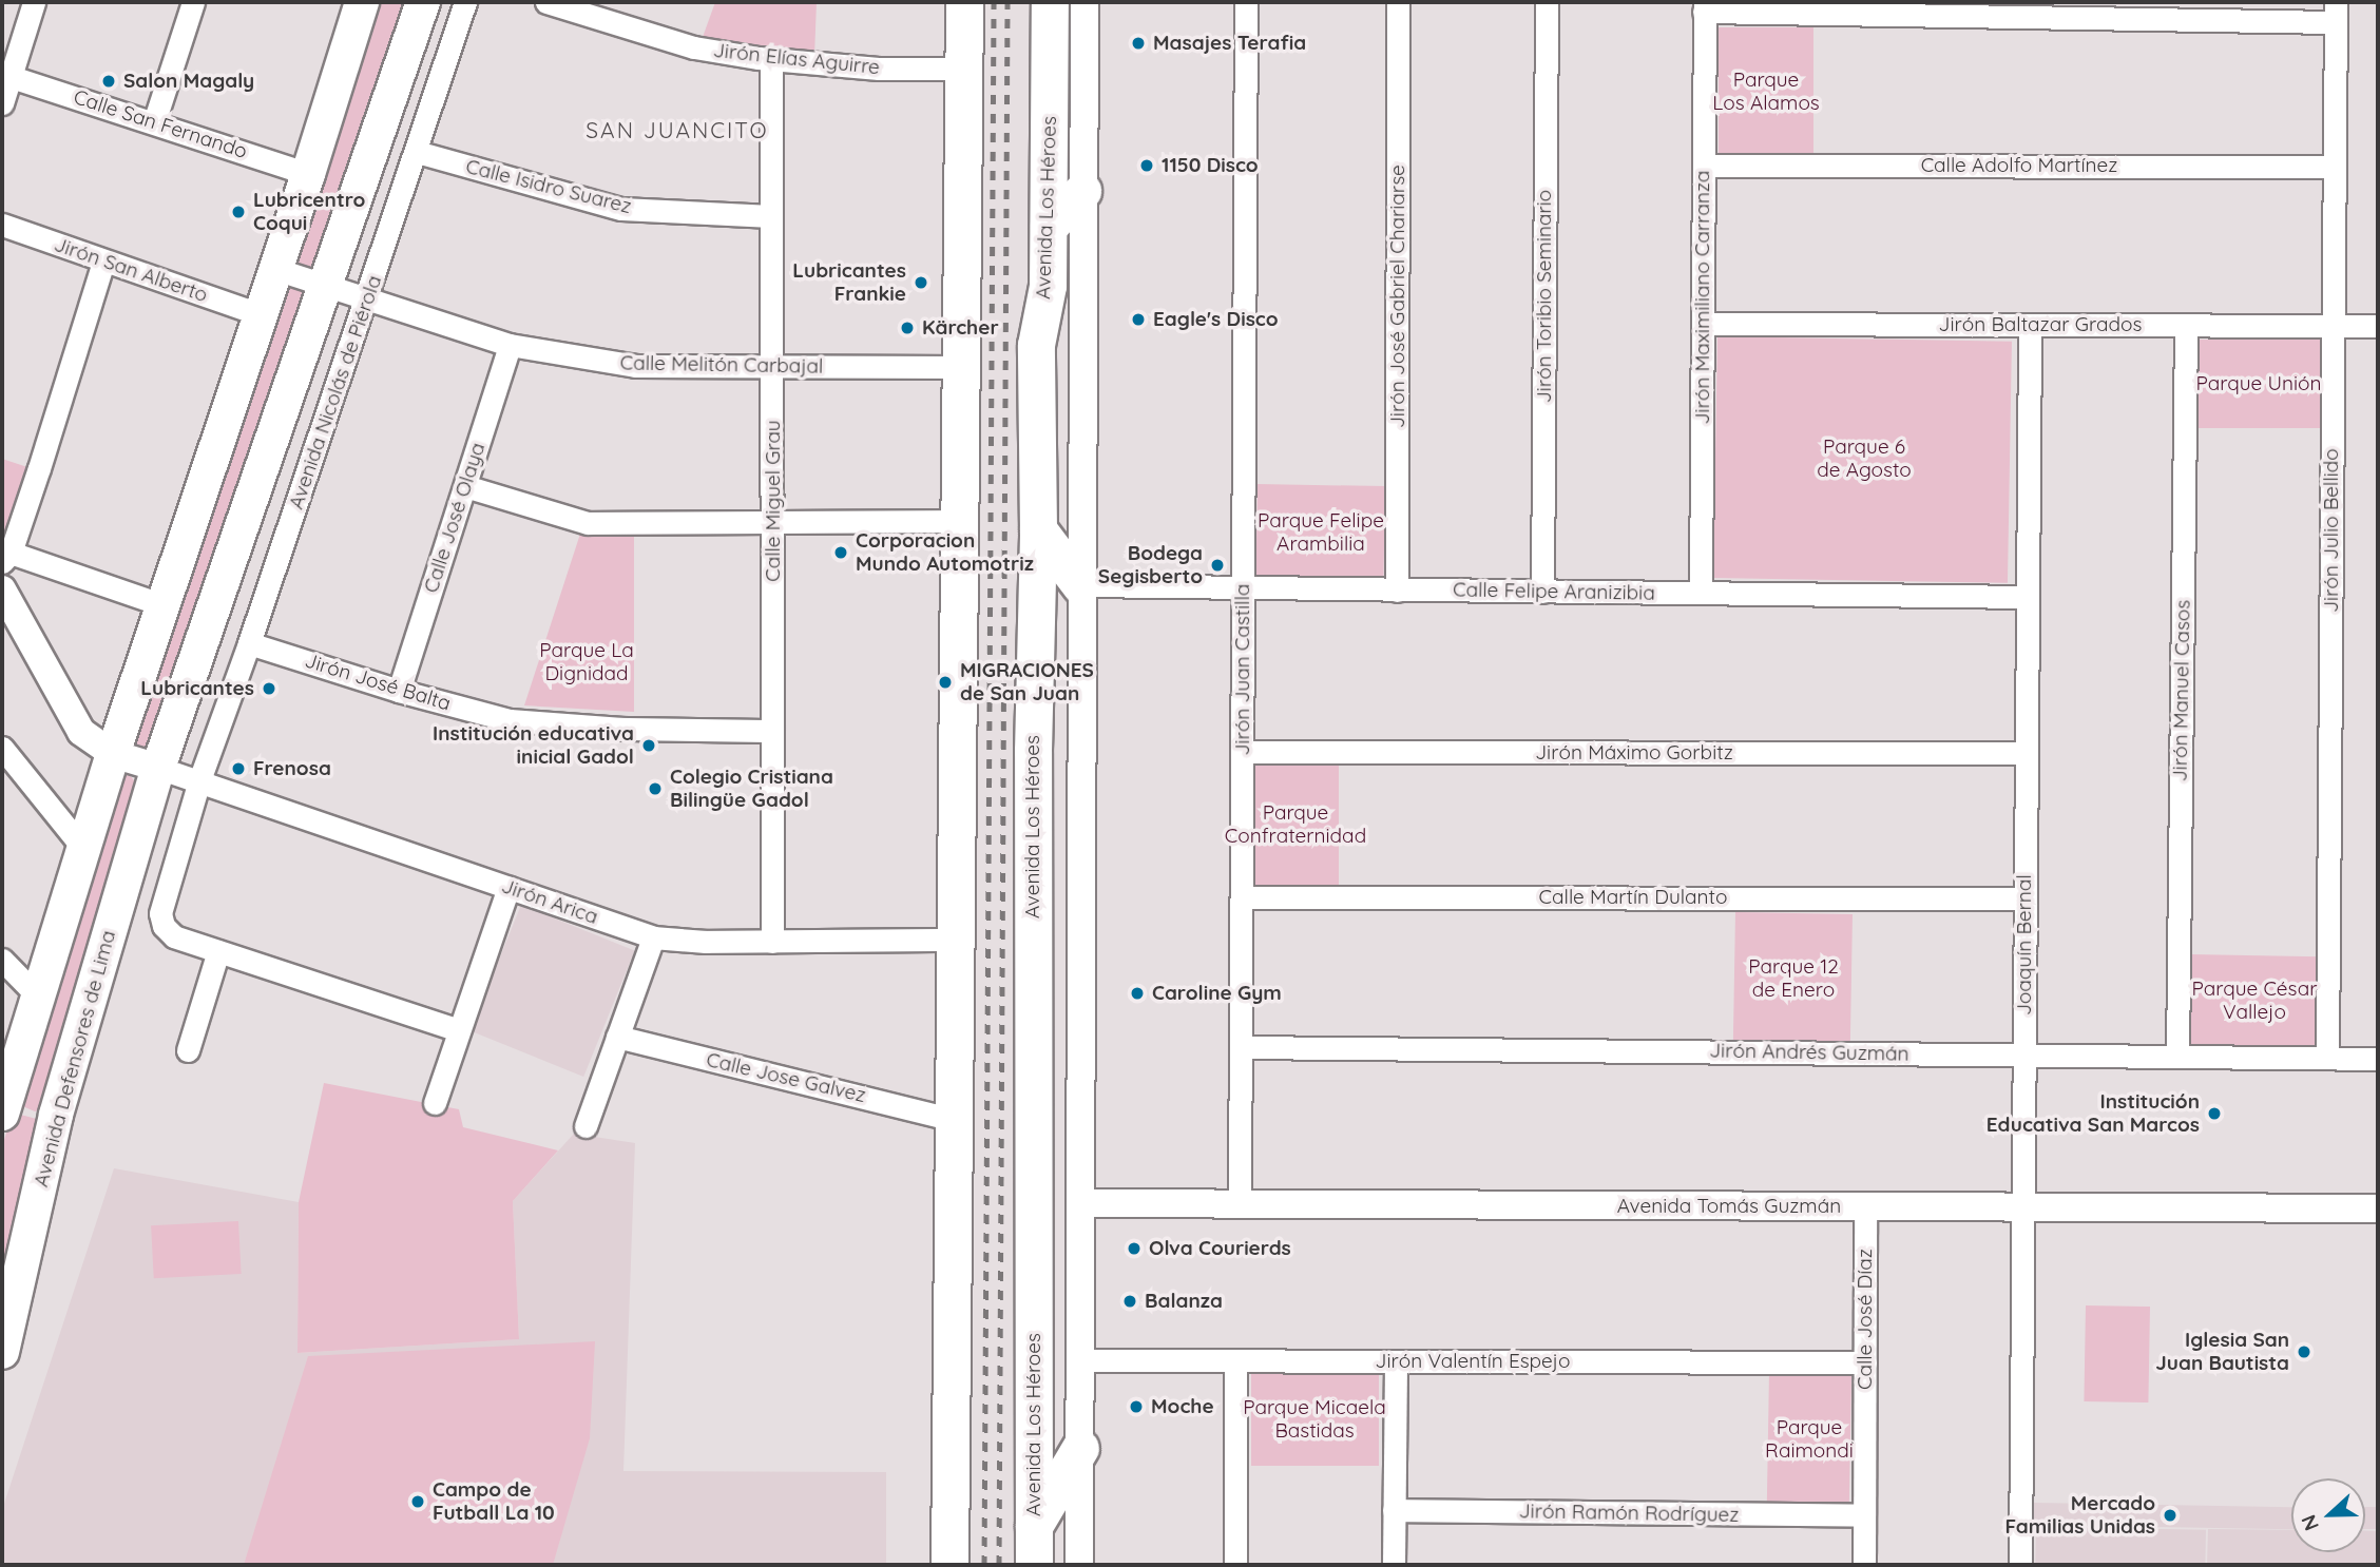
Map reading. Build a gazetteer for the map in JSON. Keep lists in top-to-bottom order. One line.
{"streets":{"main road":["Avenida Los Héroes","Avenida Defensores de Lima"],"street":["Jirón Elías Aguirre","Calle San Fernando","Calle Adolfo Martínez","Calle Isidro Suarez","Jirón San Alberto","Jirón José Gabriel Chariarse","Jirón Toribio Seminario","Jirón Maximiliano Carranza","Jirón Baltazar Grados","Calle Melitón Carbajal","Avenida Nicolás de Piérola","Calle Miguel Grau","Calle José Olaya","Jirón Julio Bellido","Calle Felipe Aranizibia","Jirón Juan Castilla","Jirón José Balta","Jirón Manuel Casos","Jirón Máximo Gorbitz","Calle Martín Dulanto","Jirón Arica","Joaquín Bernal","Jirón Andrés Guzmán","Calle Jose Galvez","Avenida Tomás Guzmán","Calle José Díaz","Jirón Valentín Espejo","Jirón Ramón Rodríguez"]},"crossings":[["Jirón Elías Aguirre","Calle Miguel Grau"],["Calle Adolfo Martínez","Jirón Maximiliano Carranza"],["Calle Adolfo Martínez","Jirón Julio Bellido"],["Calle Isidro Suarez","Avenida Nicolás de Piérola"],["Calle Isidro Suarez","Calle Miguel Grau"],["Avenida Los Héroes","Calle Felipe Aranizibia"],["Avenida Los Héroes","Avenida Tomás Guzmán"],["Avenida Los Héroes","Jirón Valentín Espejo"],["Jirón José Gabriel Chariarse","Calle Felipe Aranizibia"],["Jirón Toribio Seminario","Calle Felipe Aranizibia"],["Jirón Maximiliano Carranza","Jirón Baltazar Grados"],["Jirón Maximiliano Carranza","Calle Felipe Aranizibia"],["Jirón Baltazar Grados","Jirón Julio Bellido"],["Jirón Baltazar Grados","Jirón Manuel Casos"],["Jirón Baltazar Grados","Joaquín Bernal"],["Calle Melitón Carbajal","Avenida Nicolás de Piérola"],["Calle Melitón Carbajal","Calle Miguel Grau"],["Calle Melitón Carbajal","Calle José Olaya"],["Avenida Nicolás de Piérola","Jirón José Balta"],["Avenida Nicolás de Piérola","Jirón Arica"],["Calle Miguel Grau","Jirón José Balta"],["Calle Miguel Grau","Jirón Arica"],["Calle José Olaya","Jirón José Balta"],["Jirón Julio Bellido","Jirón Andrés Guzmán"],["Calle Felipe Aranizibia","Jirón Juan Castilla"],["Calle Felipe Aranizibia","Joaquín Bernal"],["Jirón Juan Castilla","Jirón Máximo Gorbitz"],["Jirón Juan Castilla","Calle Martín Dulanto"],["Jirón Juan Castilla","Jirón Andrés Guzmán"],["Jirón Juan Castilla","Avenida Tomás Guzmán"],["Jirón Manuel Casos","Jirón Andrés Guzmán"],["Jirón Máximo Gorbitz","Joaquín Bernal"],["Calle Martín Dulanto","Joaquín Bernal"],["Jirón Arica","Avenida Defensores de Lima"],["Joaquín Bernal","Jirón Andrés Guzmán"],["Joaquín Bernal","Avenida Tomás Guzmán"],["Avenida Tomás Guzmán","Calle José Díaz"],["Calle José Díaz","Jirón Valentín Espejo"],["Calle José Díaz","Jirón Ramón Rodríguez"]],"districts":["SAN JUANCITO"],"parks":["Parque Los Alamos","Parque Unión","Parque 6 de Agosto","Parque Felipe Arambilia","Parque La Dignidad","Parque Confraternidad","Parque 12 de Enero","Parque César Vallejo","Parque Micaela Bastidas","Parque Raimondi"],"places":["Masajes Terafia","Salon Magaly","1150 Disco","Lubricentro Coqui","Lubricantes Frankie","Eagle's Disco","Kärcher","Corporacion Mundo Automotriz","Bodega Segisberto","MIGRACIONES de San Juan","Lubricantes","Institución educativa inicial Gadol","Frenosa","Colegio Cristiana Bilingüe Gadol","Caroline Gym","Institución Educativa San Marcos","Olva Courierds","Balanza","Iglesia San Juan Bautista","Moche","Campo de Futball La 10","Mercado Familias Unidas"],"north":"left"}
